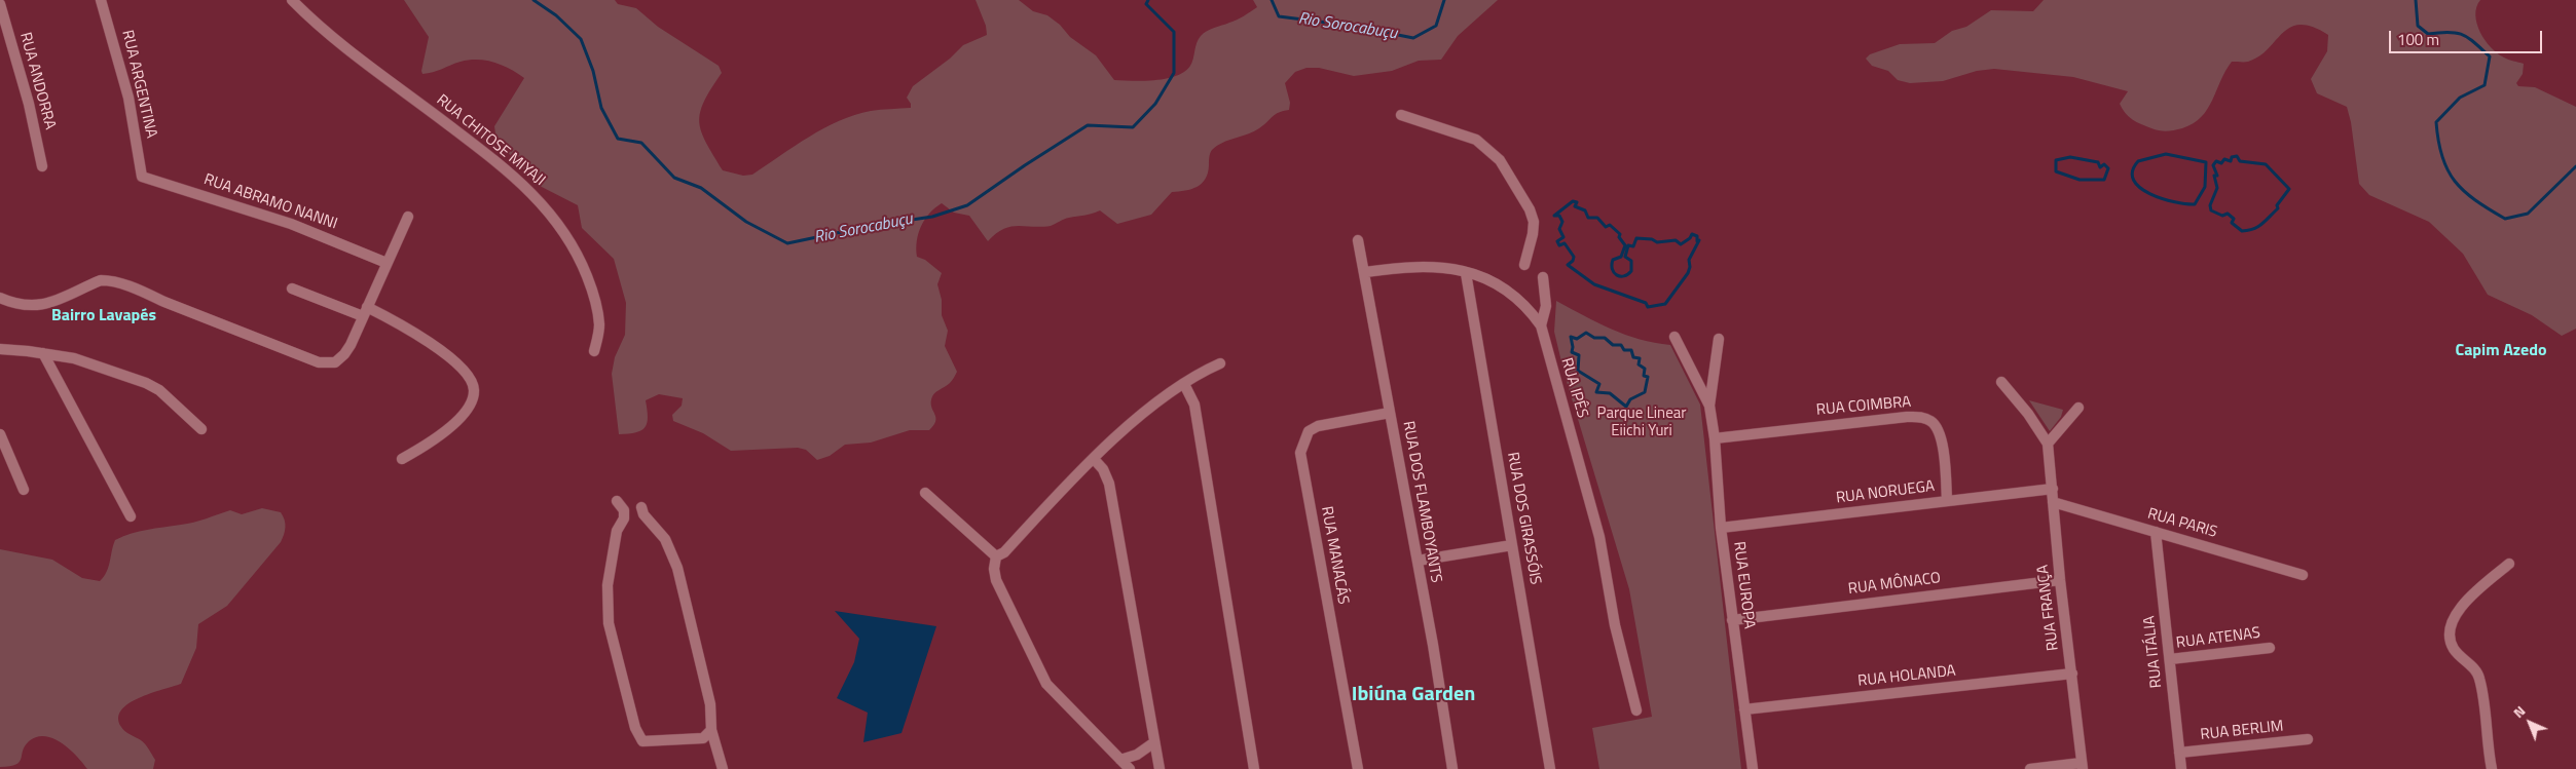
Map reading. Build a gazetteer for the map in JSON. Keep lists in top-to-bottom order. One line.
{"streets":{"street":["RUA ANDORRA","RUA ARGENTINA","RUA CHITOSE MIYAJI","RUA ABRAMO NANNI","RUA IPÊS","RUA COIMBRA","RUA NORUEGA","RUA DOS FLAMBOYANTS","RUA DOS GIRASSÓIS","RUA PARIS","RUA MANACÁS","RUA MÔNACO","RUA EUROPA","RUA FRANÇA","RUA ATENAS","RUA ITÁLIA","RUA HOLANDA","RUA BERLIM"]},"crossings":[["RUA ARGENTINA","RUA ABRAMO NANNI"],["RUA IPÊS","RUA DOS FLAMBOYANTS"],["RUA IPÊS","RUA DOS GIRASSÓIS"],["RUA COIMBRA","RUA NORUEGA"],["RUA COIMBRA","RUA EUROPA"],["RUA NORUEGA","RUA EUROPA"],["RUA NORUEGA","RUA FRANÇA"],["RUA DOS FLAMBOYANTS","RUA MANACÁS"],["RUA PARIS","RUA FRANÇA"],["RUA PARIS","RUA ITÁLIA"],["RUA MÔNACO","RUA EUROPA"],["RUA MÔNACO","RUA FRANÇA"],["RUA EUROPA","RUA HOLANDA"],["RUA FRANÇA","RUA HOLANDA"],["RUA ATENAS","RUA ITÁLIA"],["RUA ITÁLIA","RUA BERLIM"]],"districts":["Bairro Lavapés","Capim Azedo","Ibiúna Garden"],"water":["Rio Sorocabuçu"],"parks":["Parque Linear Eiichi Yuri"],"scale_bar":"100 m","north":"top left"}
